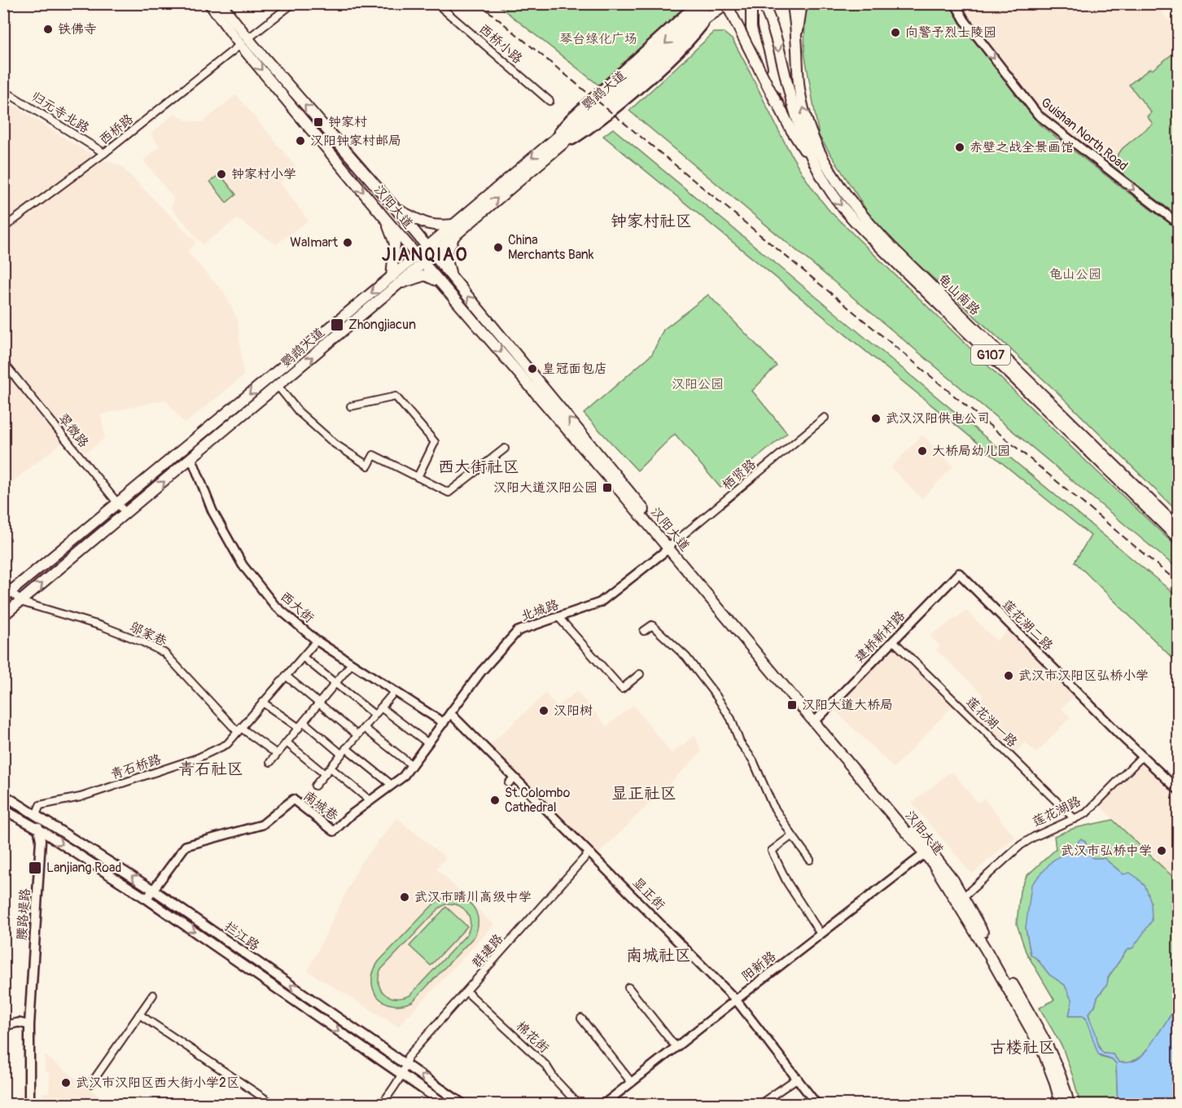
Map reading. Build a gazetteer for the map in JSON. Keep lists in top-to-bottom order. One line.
{"streets":{"main road":["鹦鹉大道","汉阳大道","龟山南路","G107","腰路堤路","拦江路"],"street":["西桥小路","归元寺北路","西桥路","Guishan North Road","翠微路","栖贤路","西大街","北城路","莲花湖二路","邬家巷","建桥新村路","莲花湖一路","青石桥路","南城巷","莲花湖路","显正街","群建路","阳新路","棉花街"]},"crossings":[["鹦鹉大道","汉阳大道"],["鹦鹉大道","翠微路"],["鹦鹉大道","西大街"],["鹦鹉大道","邬家巷"],["归元寺北路","西桥路"],["西桥路","汉阳大道"],["汉阳大道","栖贤路"],["汉阳大道","北城路"],["汉阳大道","建桥新村路"],["汉阳大道","莲花湖路"],["汉阳大道","阳新路"],["龟山南路","G107"],["栖贤路","北城路"],["西大街","北城路"],["西大街","青石桥路"],["西大街","南城巷"],["北城路","南城巷"],["北城路","显正街"],["莲花湖二路","建桥新村路"],["莲花湖二路","莲花湖路"],["邬家巷","青石桥路"],["建桥新村路","莲花湖一路"],["莲花湖一路","莲花湖路"],["青石桥路","腰路堤路"],["青石桥路","拦江路"],["南城巷","拦江路"],["显正街","群建路"],["显正街","阳新路"],["腰路堤路","拦江路"],["拦江路","群建路"],["群建路","棉花街"]],"one_way":["Guishan North Road"],"districts":["钟家村社区","JIANQIAO","西大街社区","青石社区","显正社区","南城社区","古楼社区"],"parks":["琴台绿化广场","龟山公园","汉阳公园"],"places":{"other":["铁佛寺","向警予烈士陵园","汉阳钟家村邮局","赤壁之战全景画馆","钟家村小学","Walmart","China Merchants Bank","皇冠面包店","武汉汉阳供电公司","大桥局幼儿园","武汉市汉阳区弘桥小学","汉阳树","St.Colombo Cathedral","武汉市弘桥中学","武汉市晴川高级中学","武汉市汉阳区西大街小学2区"],"transit":["钟家村","Zhongjiacun","汉阳大道汉阳公园","汉阳大道大桥局","Lanjiang Road"]}}
